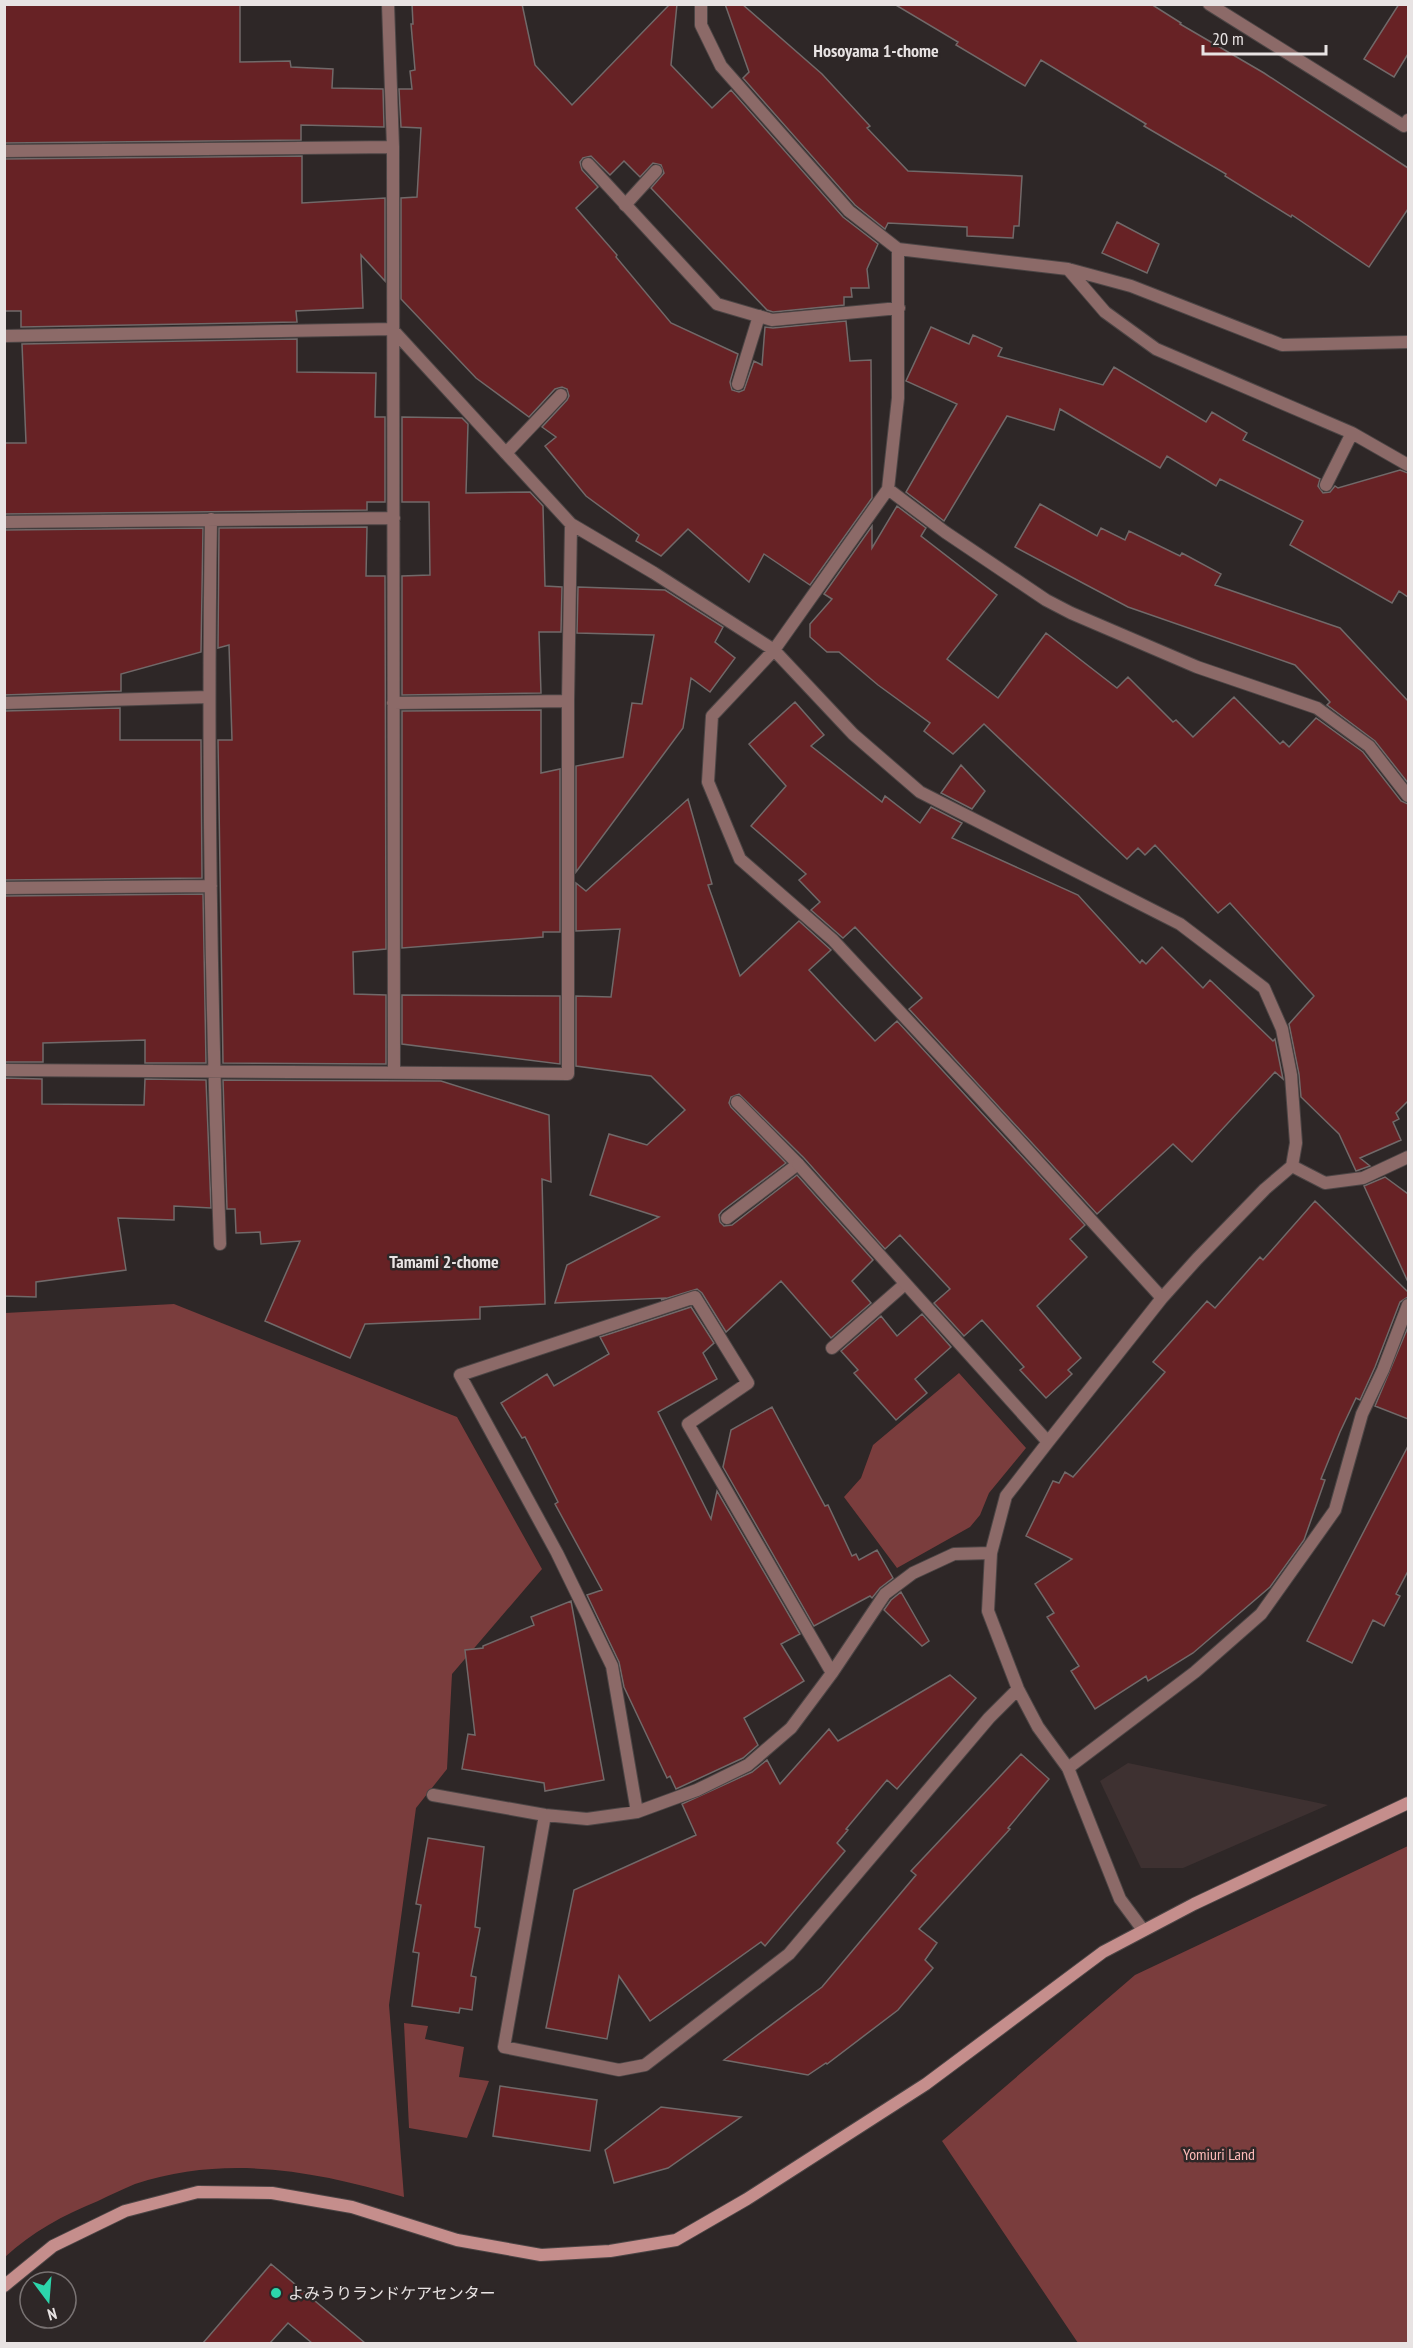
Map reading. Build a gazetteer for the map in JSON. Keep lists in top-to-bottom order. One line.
{"districts":["Hosoyama 1-chome","Tamami 2-chome"],"parks":["Yomiuri Land"],"places":["よみうりランドケアセンター"],"scale_bar":"20 m","north":"bottom"}
